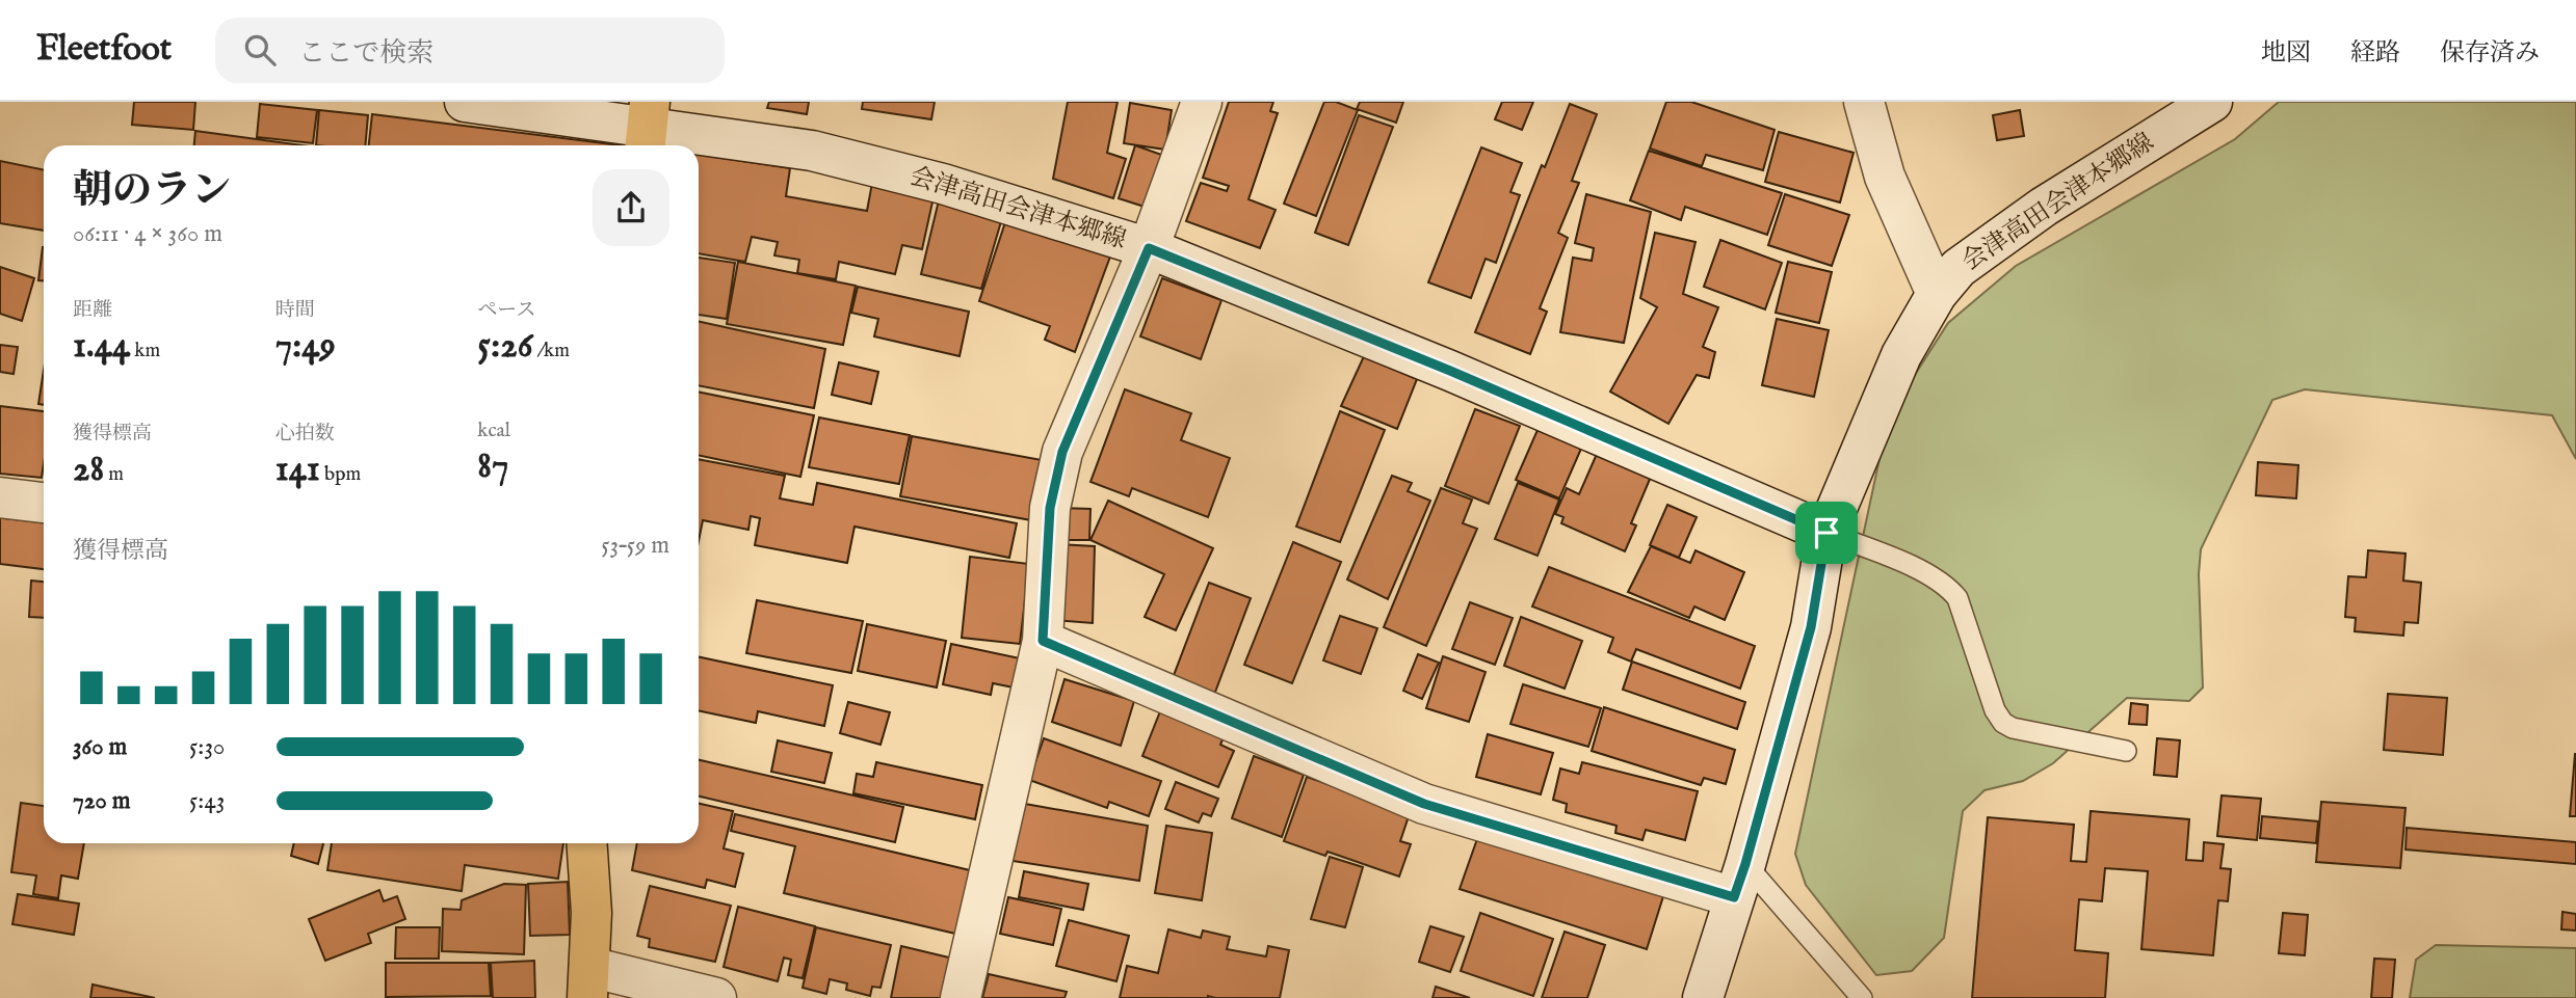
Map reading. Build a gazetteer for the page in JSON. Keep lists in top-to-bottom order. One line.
{"streets":{"street":["会津高田会津本郷線"]},"page":{"header":"Fleetfoot","search":"ここで検索","nav":["地図","経路","保存済み"],"heading":["朝のラン","06:11 · 4 × 360 m"],"stats":[["距離","1.44 km"],["時間","7:49"],["ペース","5:26 /km"],["獲得標高","28 m"],["心拍数","141 bpm"],["kcal","87"]],"chart":["獲得標高","53–59 m"],"list":[{"name":"360 m","note":"5:30"},{"name":"720 m","note":"5:43"}]}}
